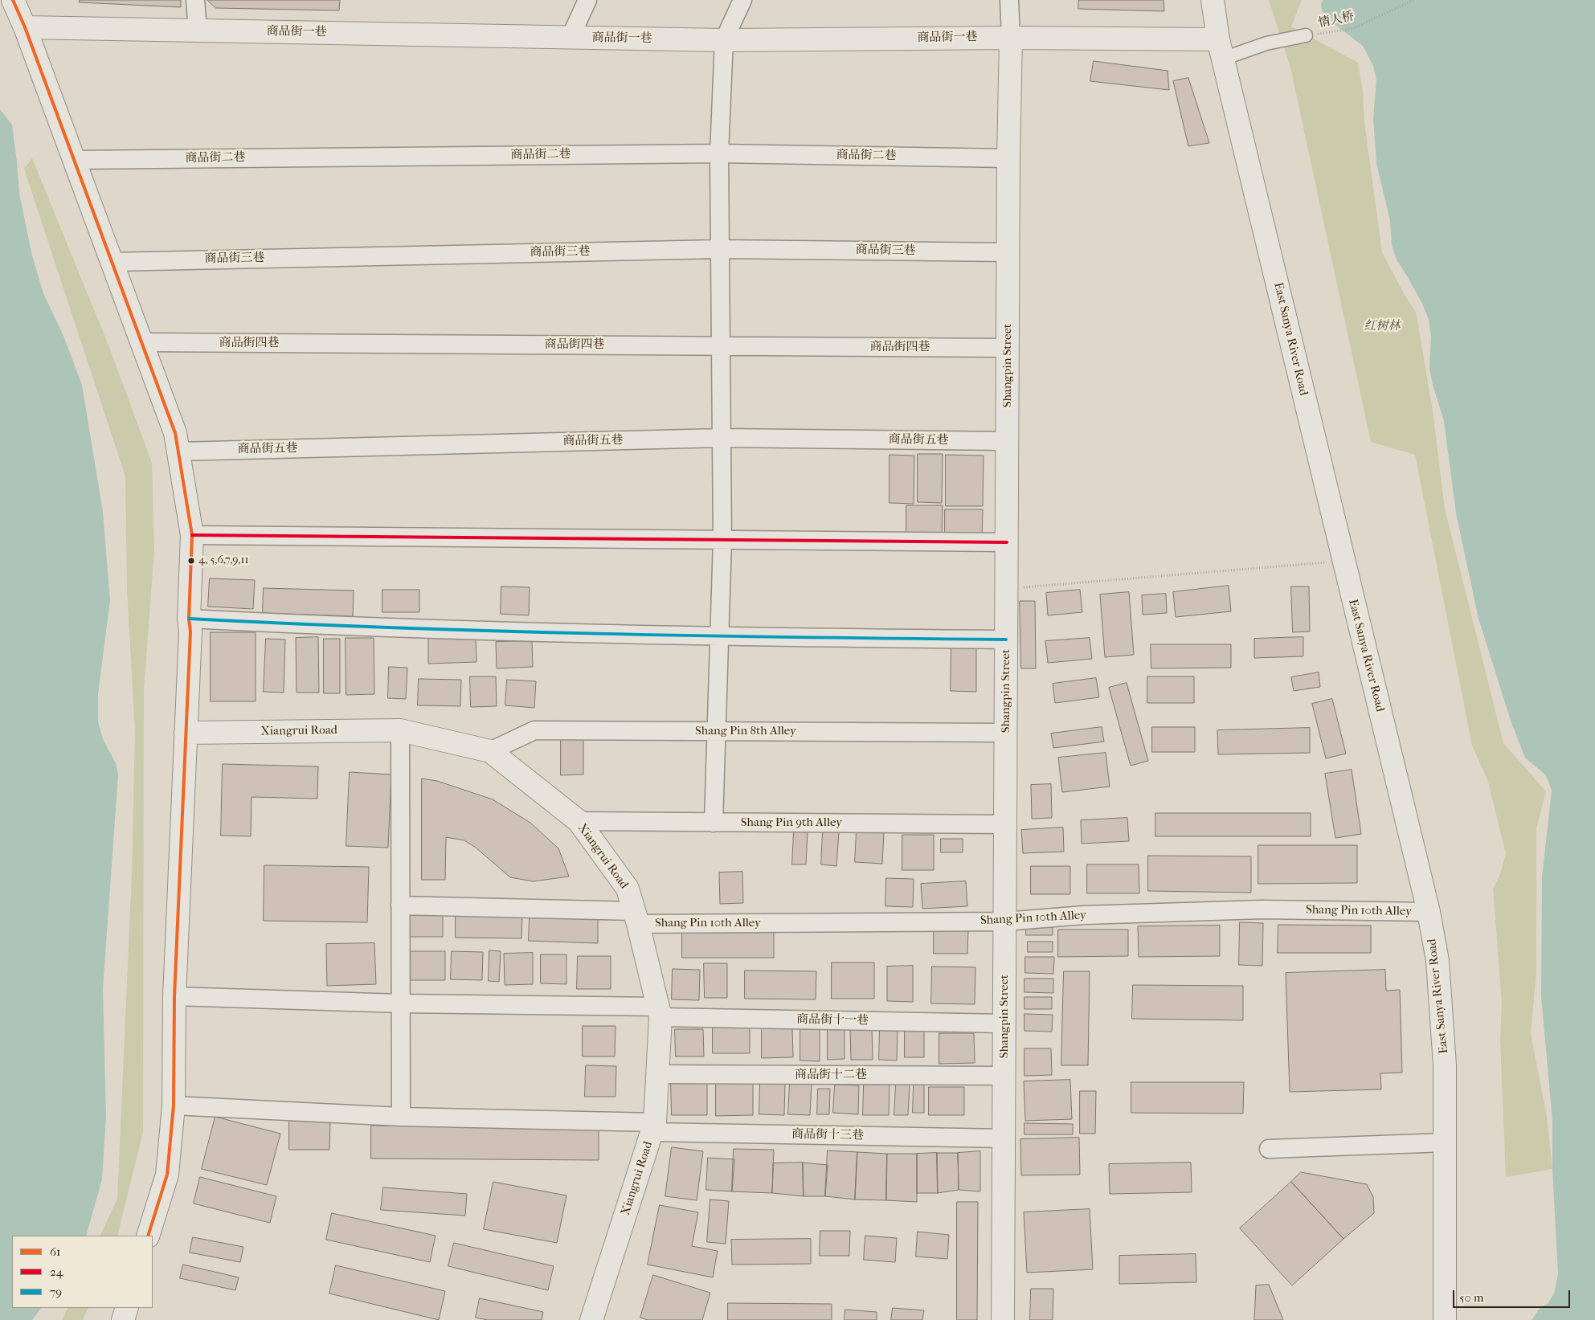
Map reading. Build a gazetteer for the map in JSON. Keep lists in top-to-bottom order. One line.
{"streets":{"street":["商品街一巷","商品街二巷","商品街三巷","East Sanya River Road","商品街四巷","Shangpin Street","商品街五巷","Xiangrui Road","Shang Pin 8th Alley","Shang Pin 9th Alley","Shang Pin 10th Alley","商品街十一巷","商品街十二巷","商品街十三巷"],"path":["情人桥"]},"crossings":[["商品街一巷","East Sanya River Road"],["商品街一巷","Shangpin Street"],["商品街二巷","Shangpin Street"],["商品街三巷","Shangpin Street"],["East Sanya River Road","Shang Pin 10th Alley"],["商品街四巷","Shangpin Street"],["Shangpin Street","商品街五巷"],["Shangpin Street","Shang Pin 8th Alley"],["Shangpin Street","Shang Pin 9th Alley"],["Shangpin Street","Shang Pin 10th Alley"],["Shangpin Street","商品街十一巷"],["Shangpin Street","商品街十二巷"],["Shangpin Street","商品街十三巷"],["Xiangrui Road","Shang Pin 8th Alley"],["Xiangrui Road","Shang Pin 9th Alley"],["Xiangrui Road","Shang Pin 10th Alley"],["Xiangrui Road","商品街十一巷"],["Xiangrui Road","商品街十二巷"],["Xiangrui Road","商品街十三巷"]],"parks":["红树林"],"places":["4, 5,6,7,9,11"],"lines":["transit line 61","transit line 24","transit line 79"],"legend":["61","24","79"],"scale_bar":"50 m"}
